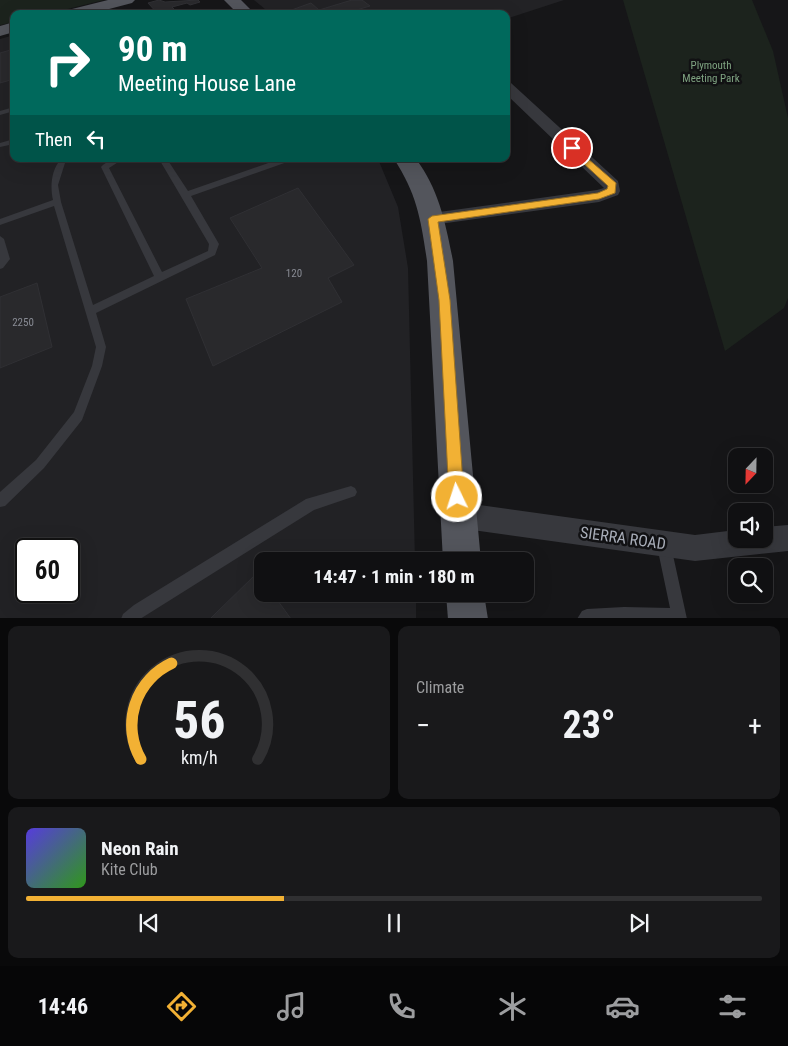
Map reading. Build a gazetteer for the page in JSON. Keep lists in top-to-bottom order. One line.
{"streets":{"street":["SIERRA ROAD"]},"parks":["Plymouth Meeting Park"],"house_numbers":["120","2250"],"north":"bottom","page":{"turn":["90 m","Meeting House Lane"],"then":"Then","limit":"60","trip":"14:47 · 1 min · 180 m","tile":"Climate","heat":["−","23°","+"],"song":["Neon Rain","Kite Club"],"tabs":"14:46","gauge":["56","km/h"]}}
